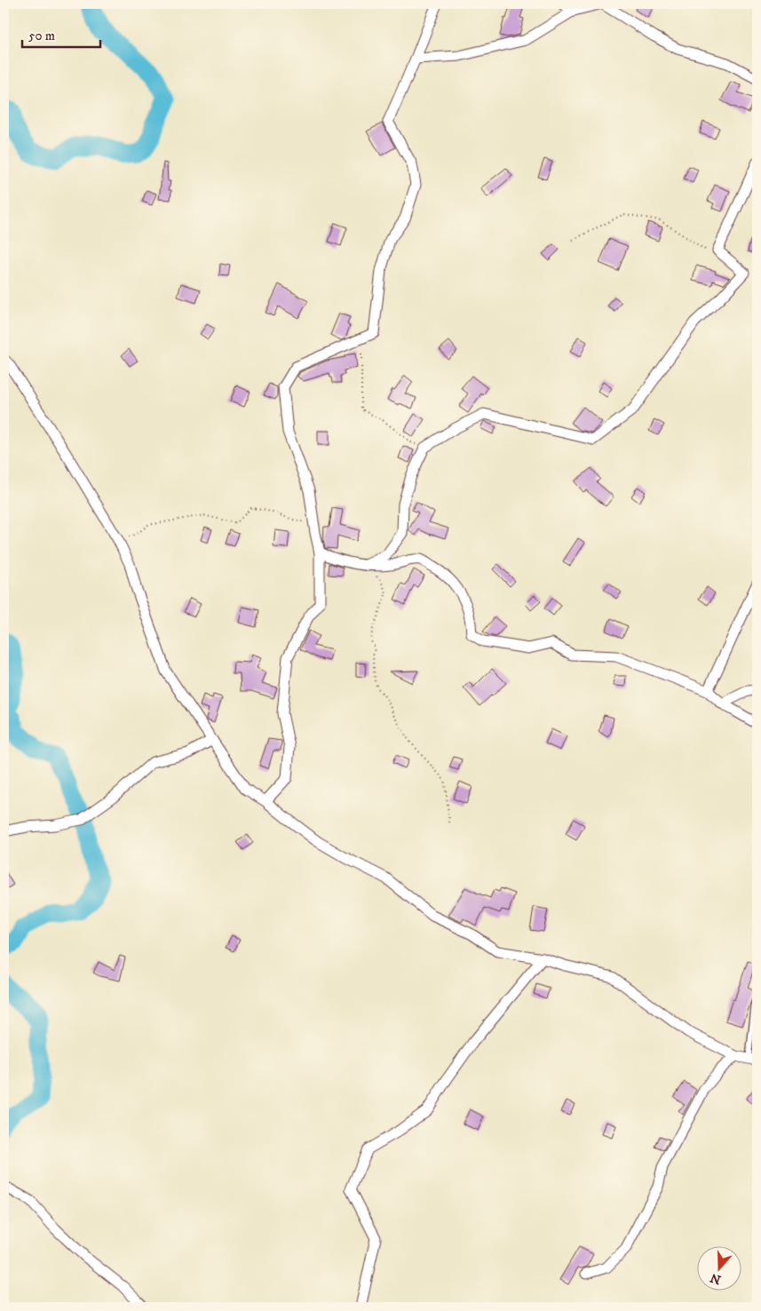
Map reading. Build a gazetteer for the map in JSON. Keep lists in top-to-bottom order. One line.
{"scale_bar":"50 m","north":"bottom"}
